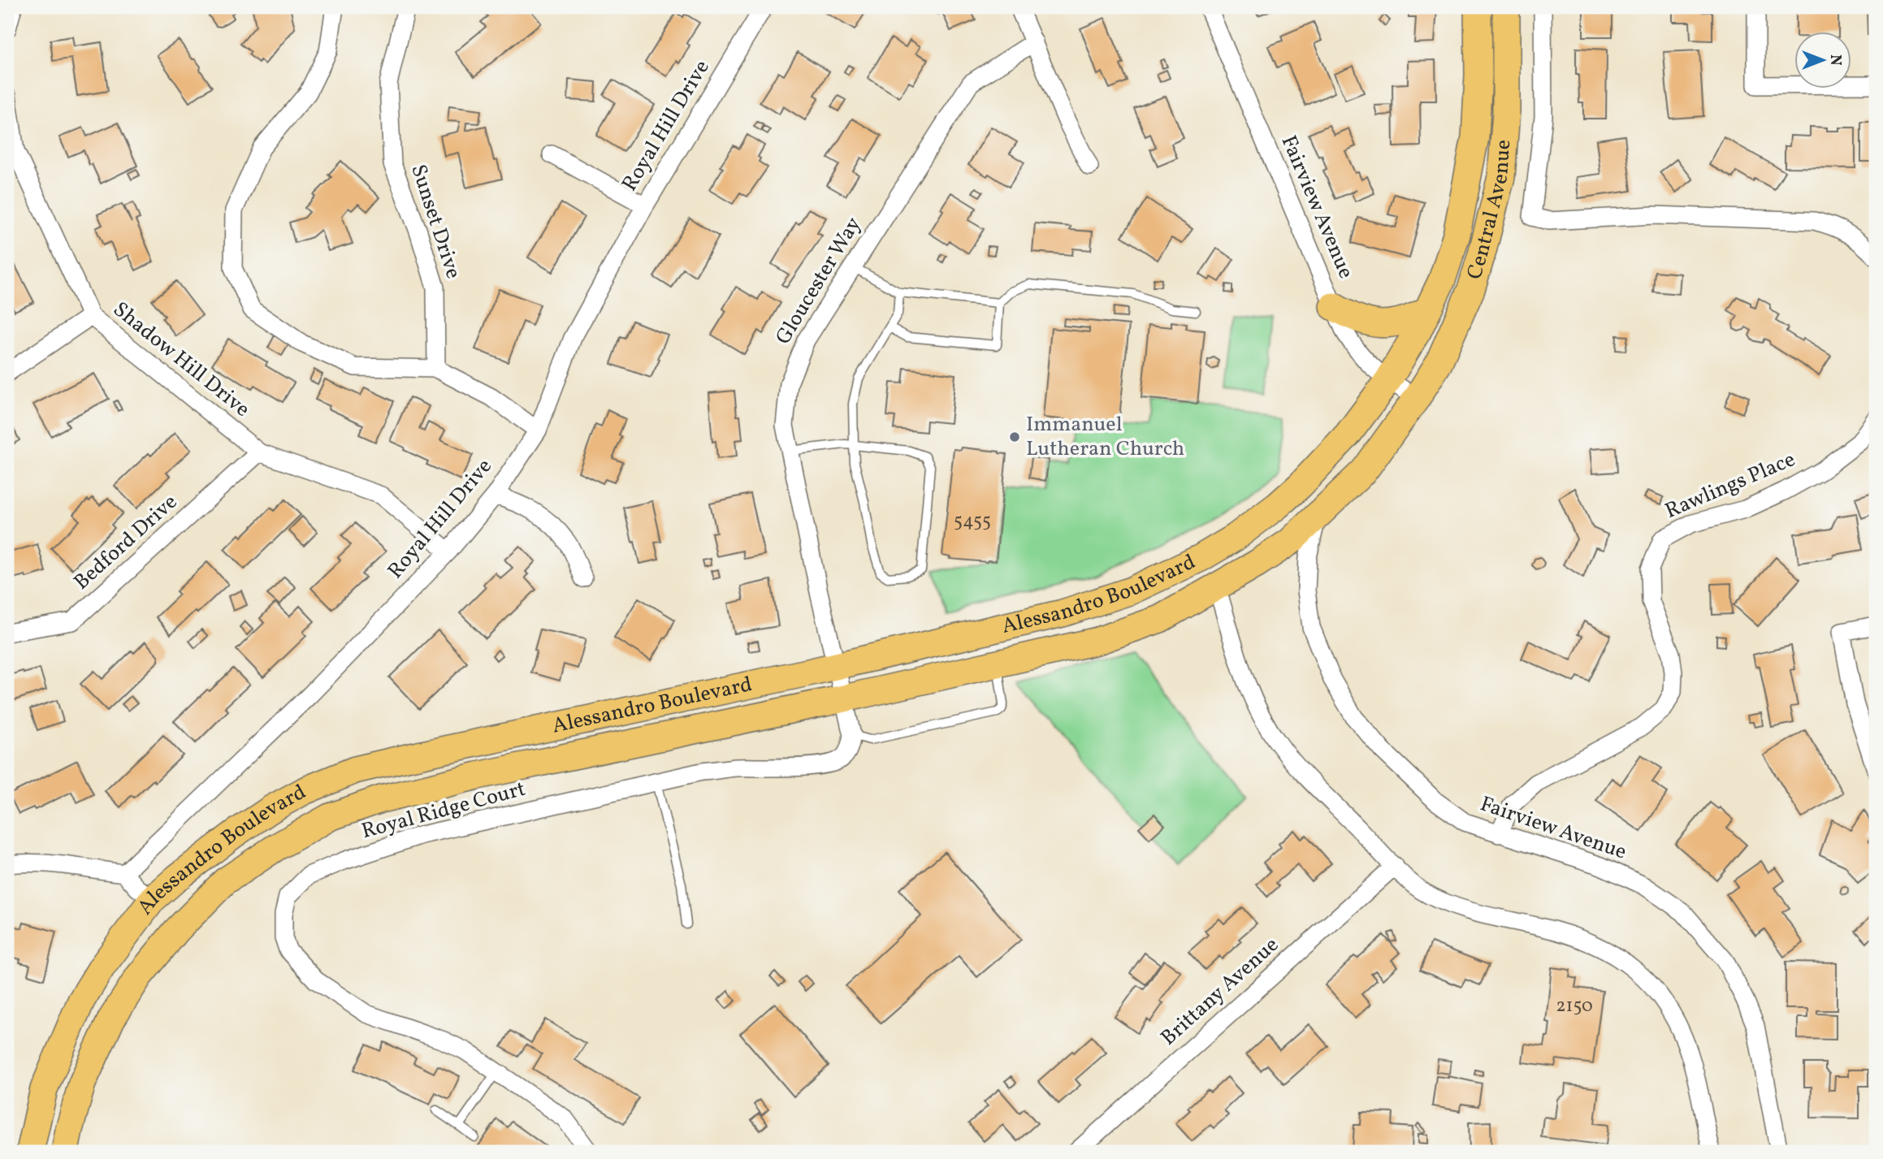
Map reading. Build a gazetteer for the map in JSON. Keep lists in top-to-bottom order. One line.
{"streets":{"main road":["Central Avenue","Alessandro Boulevard"],"street":["Royal Hill Drive","Fairview Avenue","Sunset Drive","Gloucester Way","Shadow Hill Drive","Rawlings Place","Bedford Drive","Royal Ridge Court","Brittany Avenue"]},"crossings":[["Royal Hill Drive","Shadow Hill Drive"],["Fairview Avenue","Central Avenue"],["Fairview Avenue","Rawlings Place"],["Fairview Avenue","Alessandro Boulevard"],["Central Avenue","Alessandro Boulevard"],["Gloucester Way","Alessandro Boulevard"],["Shadow Hill Drive","Bedford Drive"]],"places":["Immanuel Lutheran Church"],"house_numbers":["5455","2150"],"north":"right"}
